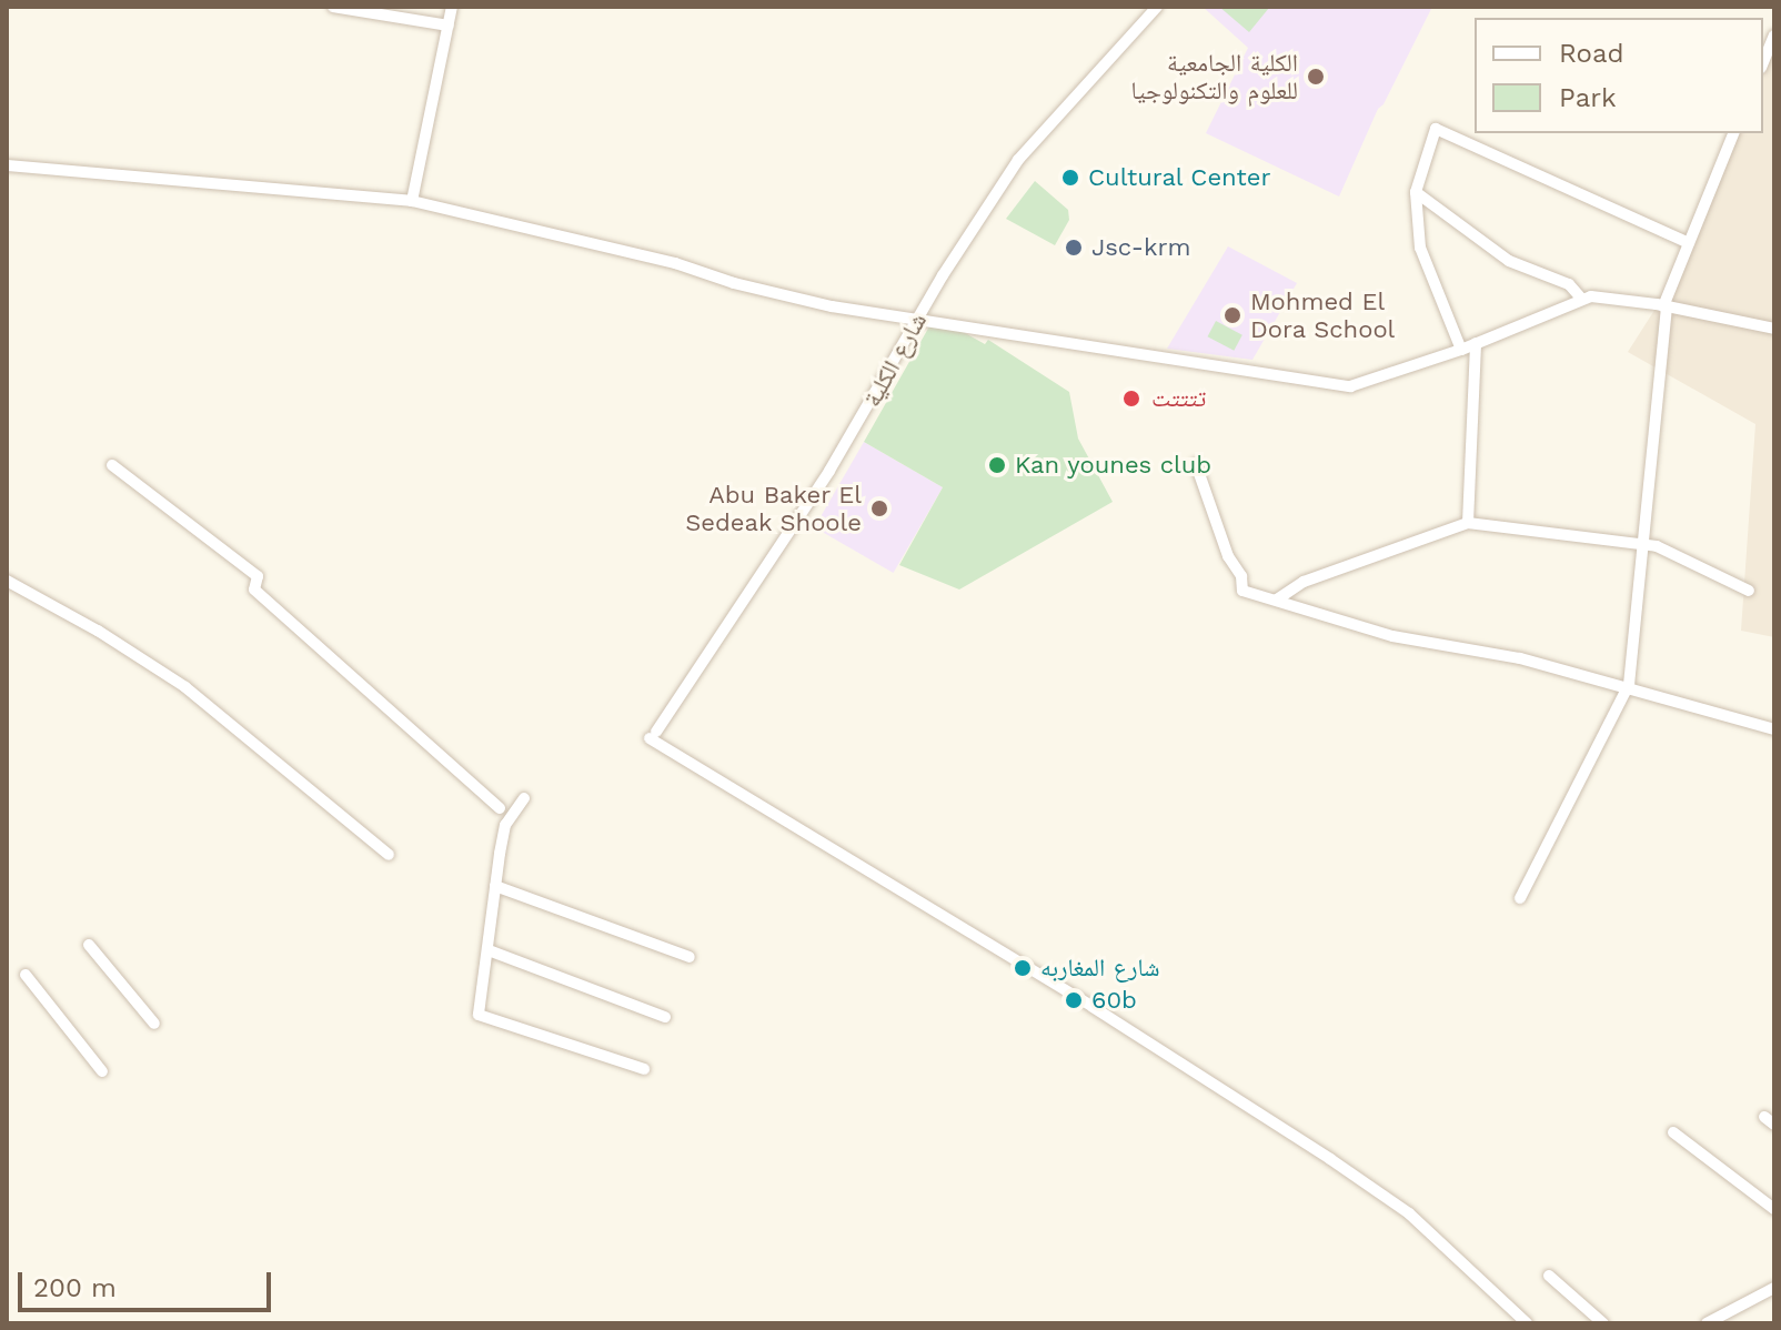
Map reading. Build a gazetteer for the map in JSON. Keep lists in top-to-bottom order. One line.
{"streets":{"street":["شارع الكلية"]},"places":["الكلية الجامعية للعلوم والتكنولوجيا","Cultural Center","Jsc-krm","Mohmed El Dora School","تتتتت","Kan younes club","Abu Baker El Sedeak Shoole","شارع المغاربه","60b"],"legend":["Road","Park"],"scale_bar":"200 m"}
